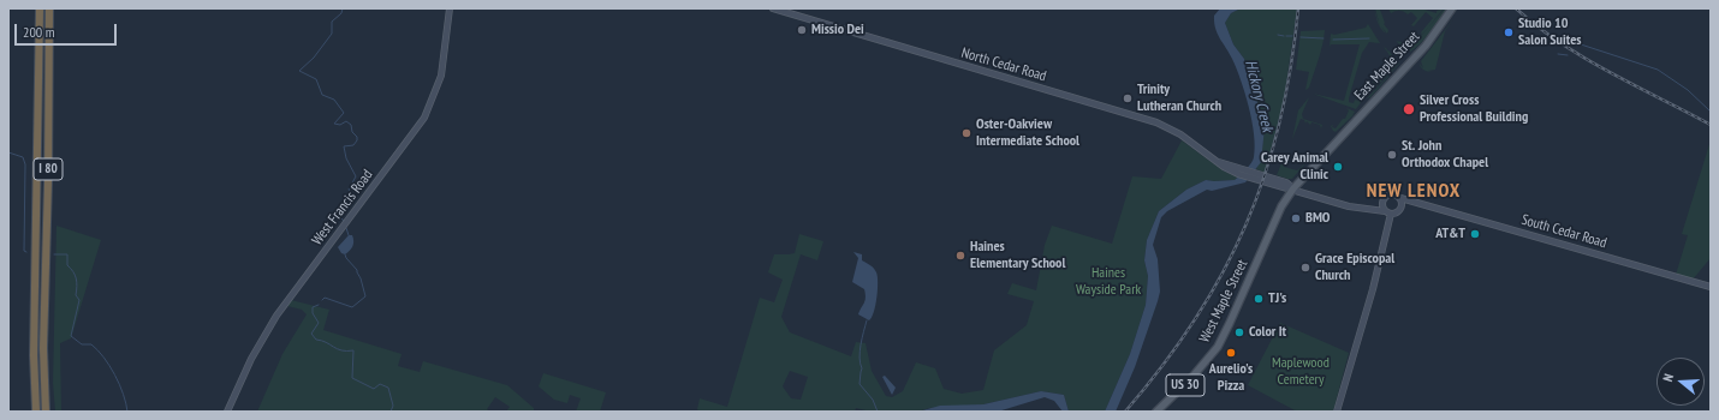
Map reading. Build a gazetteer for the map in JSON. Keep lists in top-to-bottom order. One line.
{"streets":{"highway":["I 80"],"main road":["East Maple Street","West Maple Street","US 30"],"street":["North Cedar Road","West Francis Road","South Cedar Road"]},"crossings":[["North Cedar Road","East Maple Street"],["North Cedar Road","South Cedar Road"],["North Cedar Road","West Maple Street"],["East Maple Street","West Maple Street"]],"districts":["NEW LENOX"],"water":["Hickory Creek"],"parks":["Haines Wayside Park","Maplewood Cemetery"],"places":["Missio Dei","Studio 10 Salon Suites","Trinity Lutheran Church","Silver Cross Professional Building","Oster-Oakview Intermediate School","St. John Orthodox Chapel","Carey Animal Clinic","BMO","AT&T","Haines Elementary School","Grace Episcopal Church","TJ's","Color It","Aurelio's Pizza"],"scale_bar":"200 m","north":"left"}
